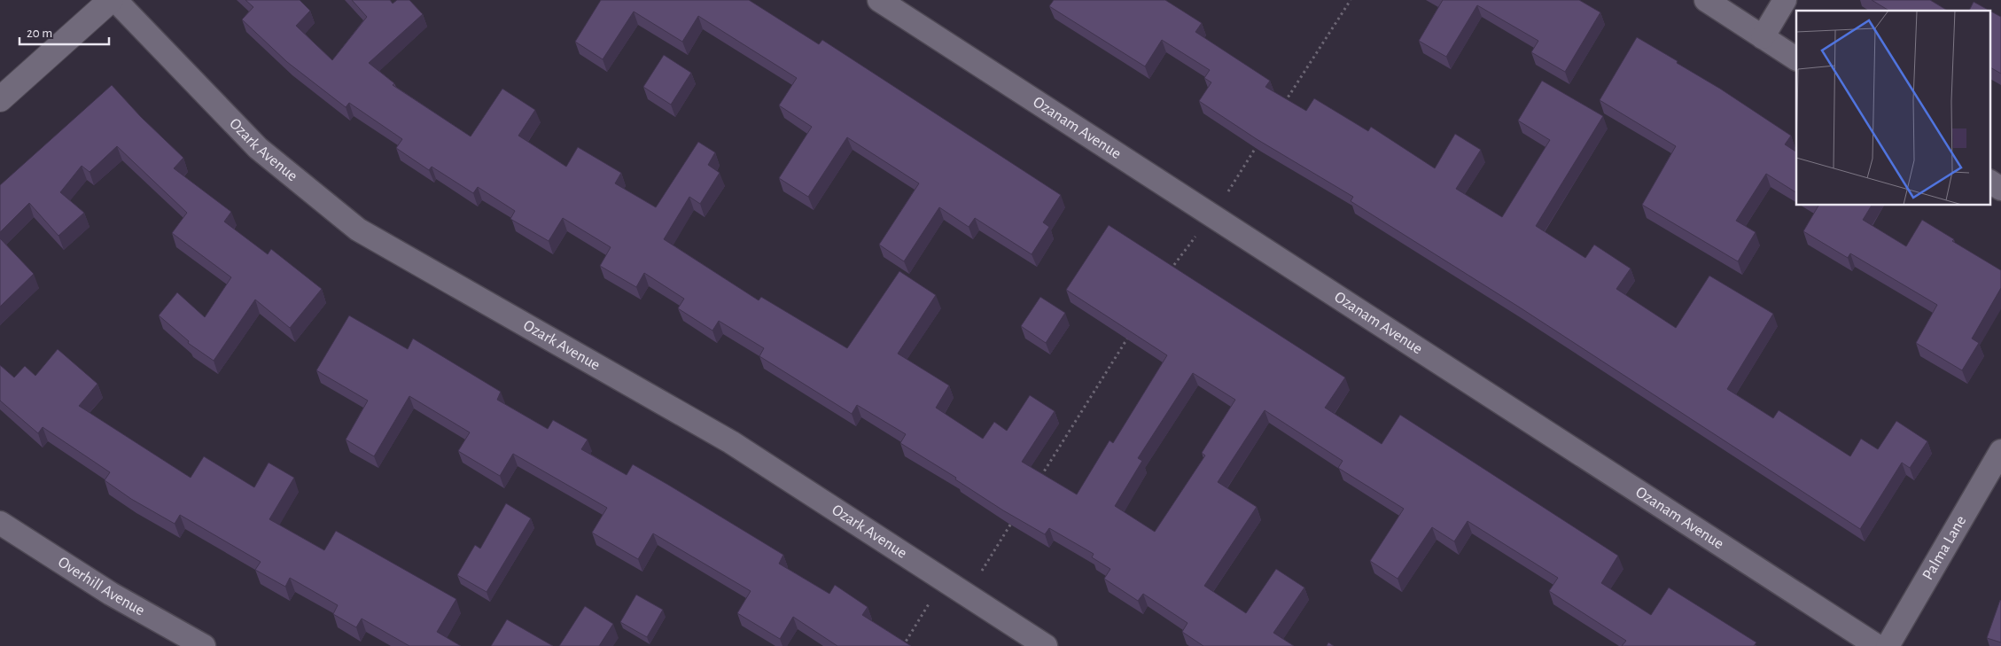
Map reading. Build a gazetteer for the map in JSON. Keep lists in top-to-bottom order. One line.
{"streets":{"street":["Ozanam Avenue","Ozark Avenue","Palma Lane","Overhill Avenue"]},"scale_bar":"20 m"}
